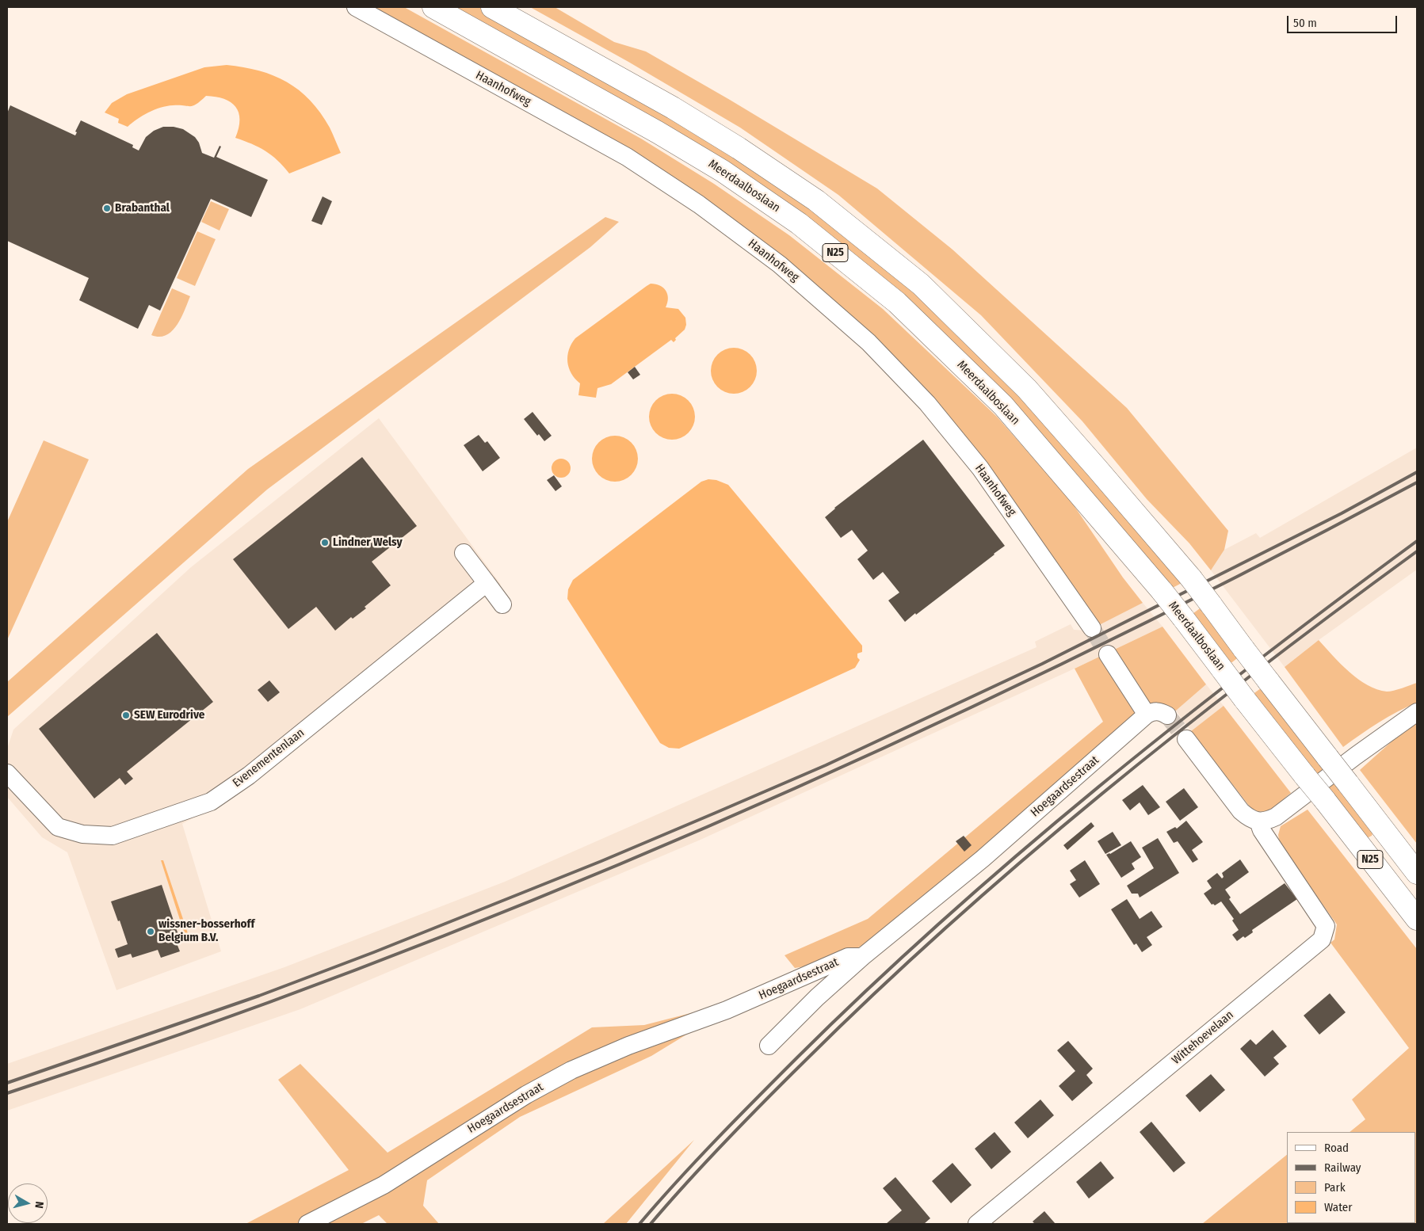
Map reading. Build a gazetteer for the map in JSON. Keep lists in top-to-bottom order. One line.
{"streets":{"highway":["Meerdaalboslaan","N25"],"street":["Haanhofweg","Evenementenlaan","Hoegaardsestraat","Wittehoevelaan"]},"places":["Brabanthal","Lindner Welsy","SEW Eurodrive","wissner-bosserhoff Belgium B.V."],"legend":["Road","Railway","Park","Water"],"scale_bar":"50 m","north":"right"}
